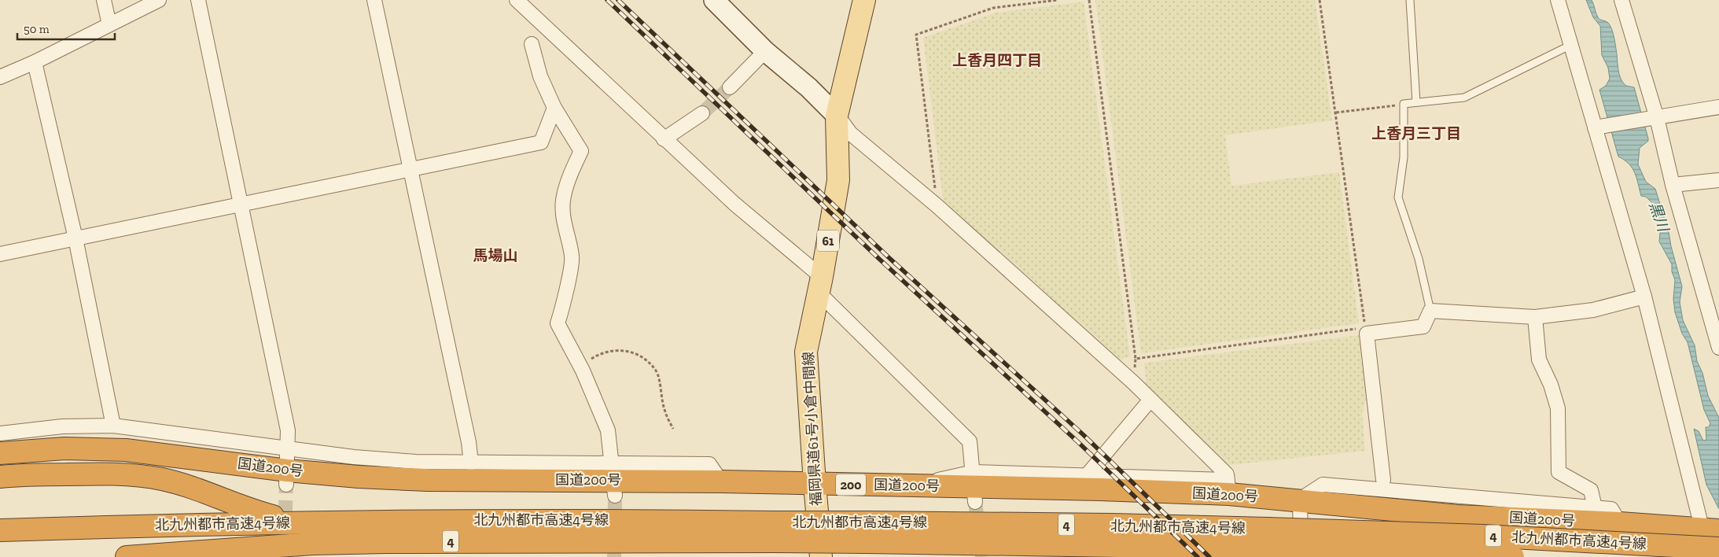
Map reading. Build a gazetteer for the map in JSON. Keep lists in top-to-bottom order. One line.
{"streets":{"highway":["国道200号","200","北九州都市高速4号線","4"],"main road":["61","福岡県道61号小倉中間線"]},"crossings":[["福岡県道61号小倉中間線","国道200号"],["国道200号","北九州都市高速4号線"]],"districts":["上香月四丁目","上香月三丁目","馬場山"],"water":["黒川"],"scale_bar":"50 m"}
